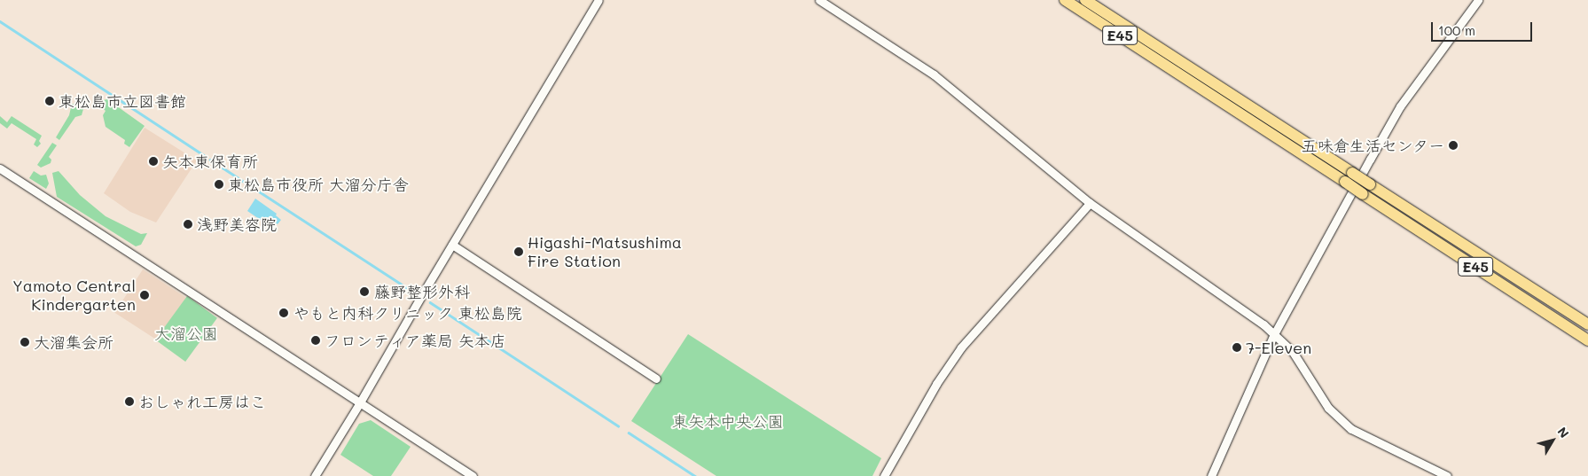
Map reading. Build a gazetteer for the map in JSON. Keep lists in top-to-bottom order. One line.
{"streets":{"highway":["E45"]},"parks":["大溜公園","東矢本中央公園"],"places":["東松島市立図書館","五味倉生活センター","矢本東保育所","東松島市役所 大溜分庁舎","浅野美容院","Higashi-Matsushima Fire Station","藤野整形外科","Yamoto Central Kindergarten","やもと内科クリニック 東松島院","フロンティア薬局 矢本店","大溜集会所","7-Eleven","おしゃれ工房はこ"],"scale_bar":"100 m","north":"top right"}
